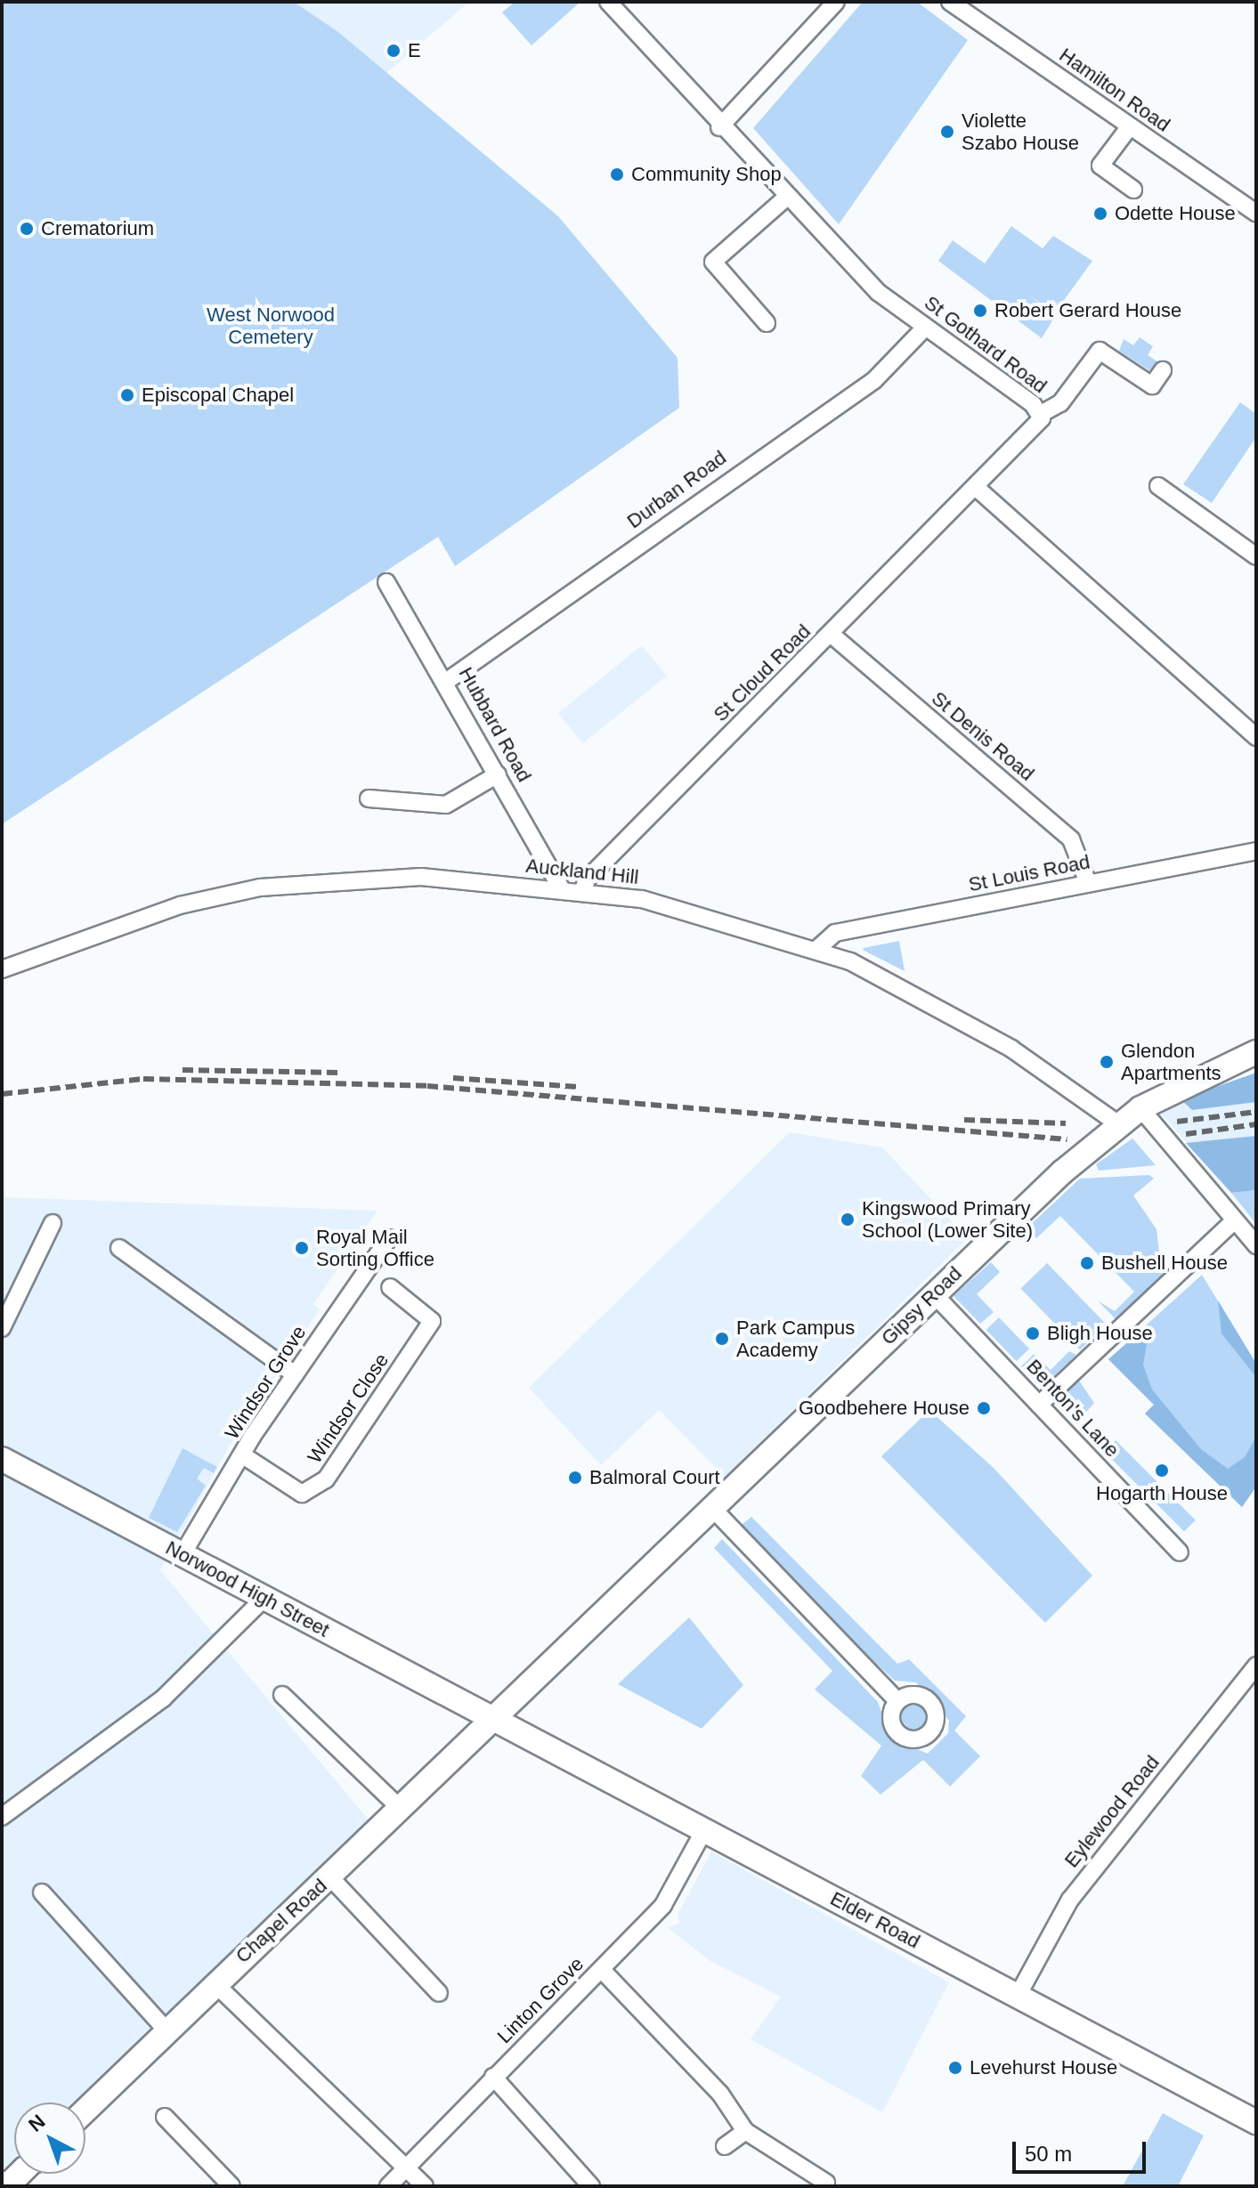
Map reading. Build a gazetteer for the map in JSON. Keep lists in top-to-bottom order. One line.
{"streets":{"street":["Hamilton Road","St Gothard Road","Durban Road","St Cloud Road","Hubbard Road","St Denis Road","Auckland Hill","St Louis Road","Gipsy Road","Windsor Grove","Windsor Close","Benton's Lane","Norwood High Street","Eylewood Road","Elder Road","Chapel Road","Linton Grove"]},"crossings":[["St Gothard Road","Durban Road"],["St Gothard Road","St Cloud Road"],["Durban Road","Hubbard Road"],["St Cloud Road","St Denis Road"],["St Cloud Road","Auckland Hill"],["Hubbard Road","Auckland Hill"],["St Denis Road","St Louis Road"],["Auckland Hill","St Louis Road"],["Auckland Hill","Gipsy Road"],["Gipsy Road","Benton's Lane"],["Gipsy Road","Norwood High Street"],["Gipsy Road","Elder Road"],["Gipsy Road","Chapel Road"],["Windsor Grove","Windsor Close"],["Windsor Grove","Norwood High Street"],["Norwood High Street","Elder Road"],["Norwood High Street","Chapel Road"],["Eylewood Road","Elder Road"],["Elder Road","Chapel Road"],["Elder Road","Linton Grove"]],"parks":["West Norwood Cemetery"],"places":["E","Violette Szabo House","Community Shop","Odette House","Crematorium","Robert Gerard House","Episcopal Chapel","Glendon Apartments","Kingswood Primary School (Lower Site)","Royal Mail Sorting Office","Bushell House","Bligh House","Park Campus Academy","Goodbehere House","Hogarth House","Balmoral Court","Levehurst House"],"scale_bar":"50 m","north":"top left"}
